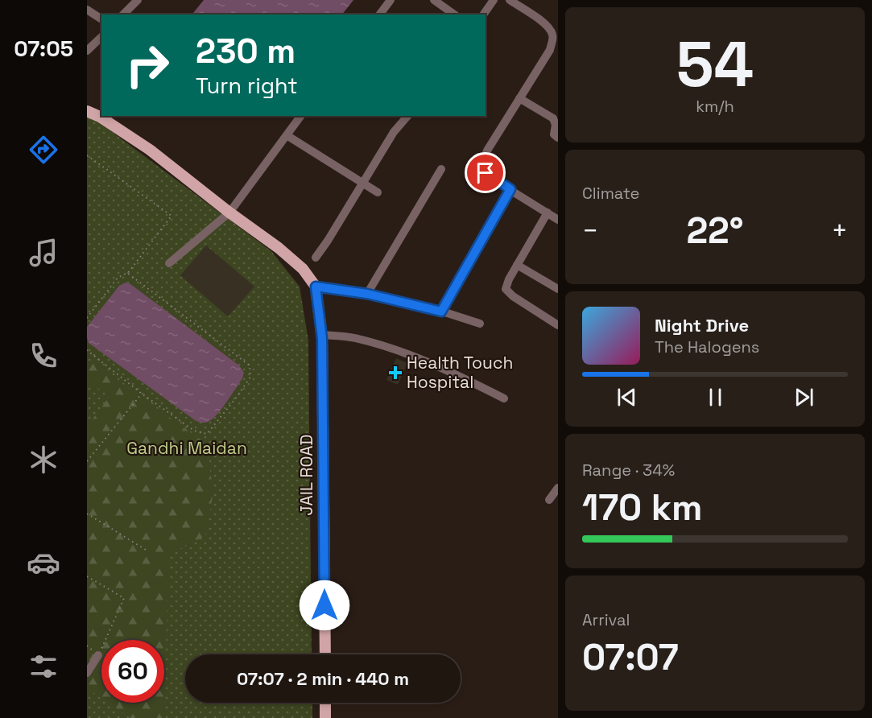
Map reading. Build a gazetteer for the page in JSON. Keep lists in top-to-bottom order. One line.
{"streets":{"main road":["JAIL ROAD"]},"parks":["Gandhi Maidan"],"places":{"health":["Health Touch Hospital"]},"page":{"tabs":"07:05","tile":[["54","km/h"],"Climate",["Range · 34%","170 km"],["Arrival","07:07"]],"turn":["230 m","Turn right"],"heat":["−","22°","+"],"song":["Night Drive","The Halogens"],"limit":"60","trip":"07:07 · 2 min · 440 m"}}
